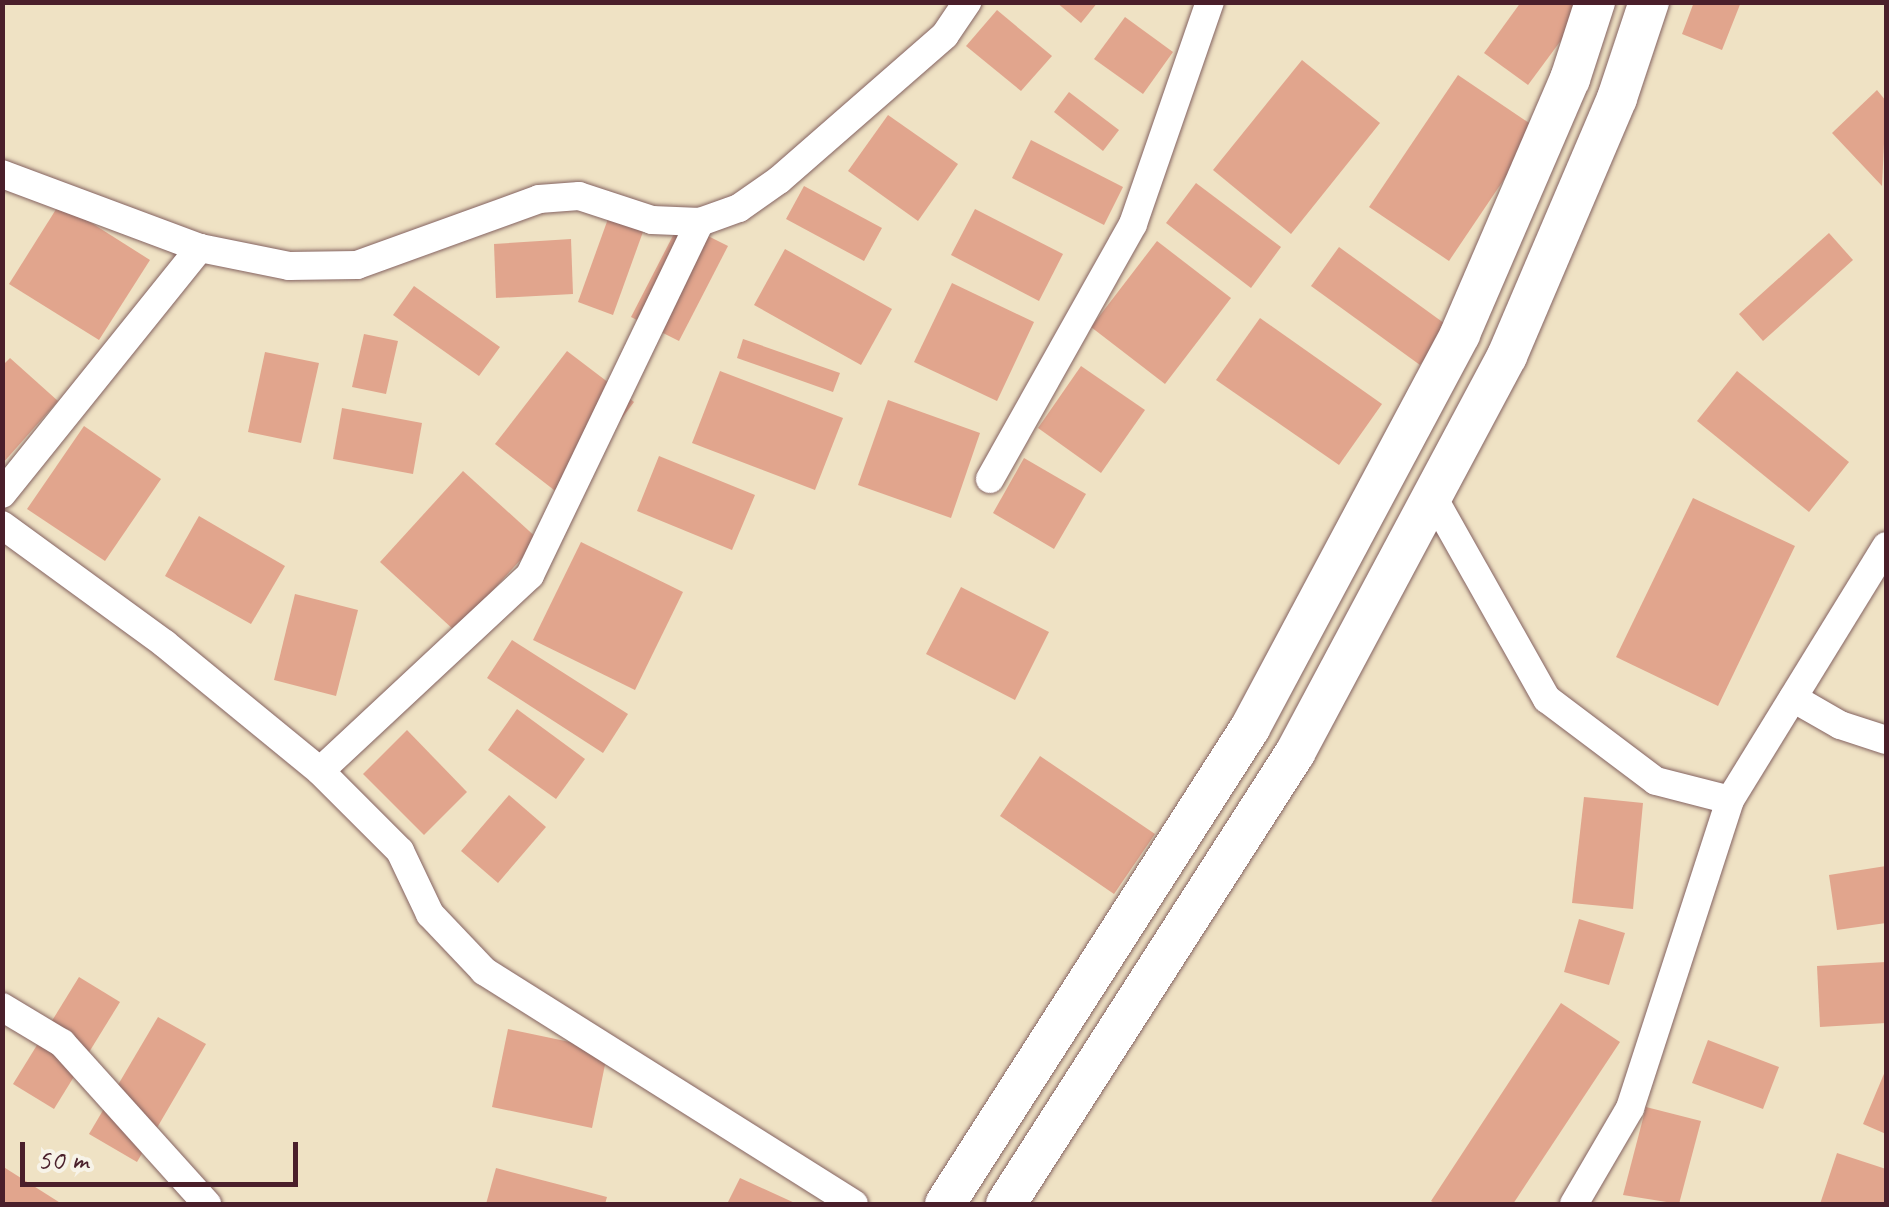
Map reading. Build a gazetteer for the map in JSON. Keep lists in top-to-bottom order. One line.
{"scale_bar":"50 m"}
